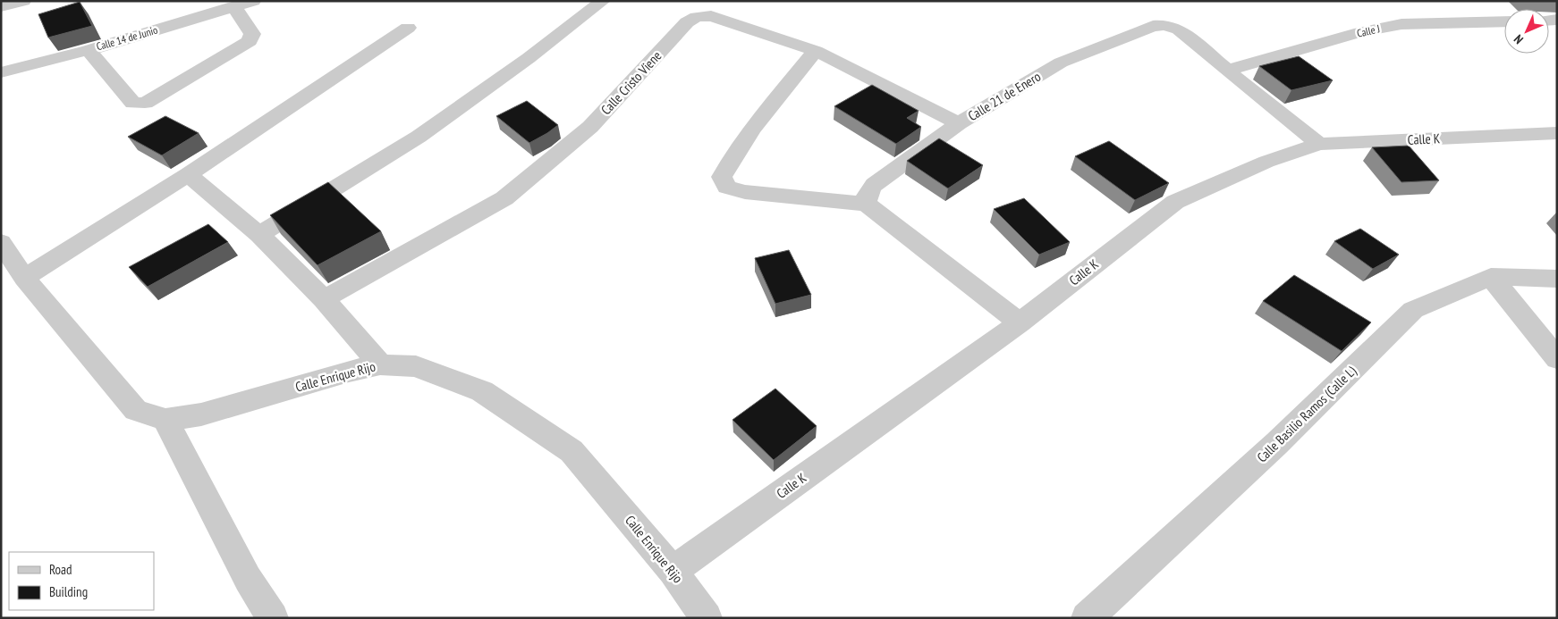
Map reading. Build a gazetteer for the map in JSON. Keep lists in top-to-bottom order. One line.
{"streets":{"street":["Calle J","Calle 14 de Junio","Calle Cristo Viene","Calle 21 de Enero","Calle K","Calle Enrique Rijo","Calle Basilio Ramos (Calle L)"]},"crossings":[["Calle J","Calle 21 de Enero"],["Calle Cristo Viene","Calle 21 de Enero"],["Calle 21 de Enero","Calle K"],["Calle K","Calle Enrique Rijo"]],"legend":["Road","Building"],"north":"bottom left"}
